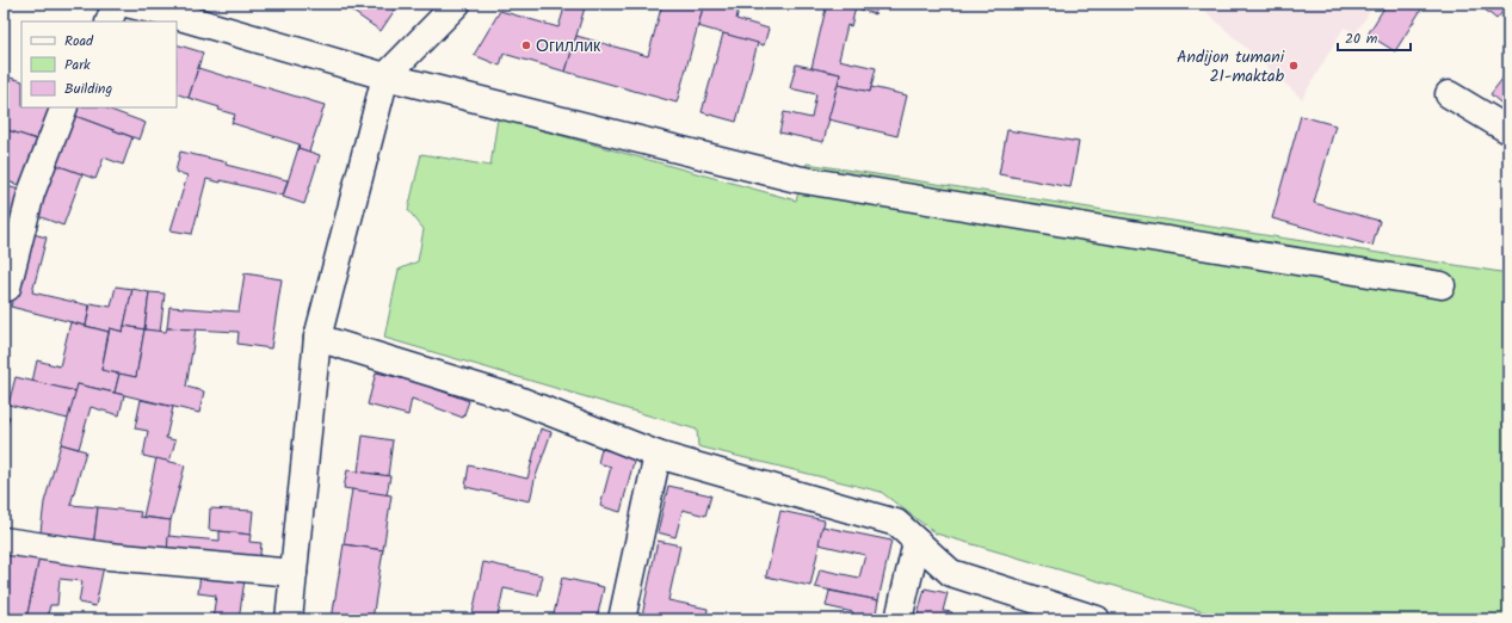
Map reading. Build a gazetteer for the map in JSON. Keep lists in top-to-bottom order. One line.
{"places":["Огиллик","Andijon tumani 21-maktab"],"legend":["Road","Park","Building"],"scale_bar":"20 m"}
